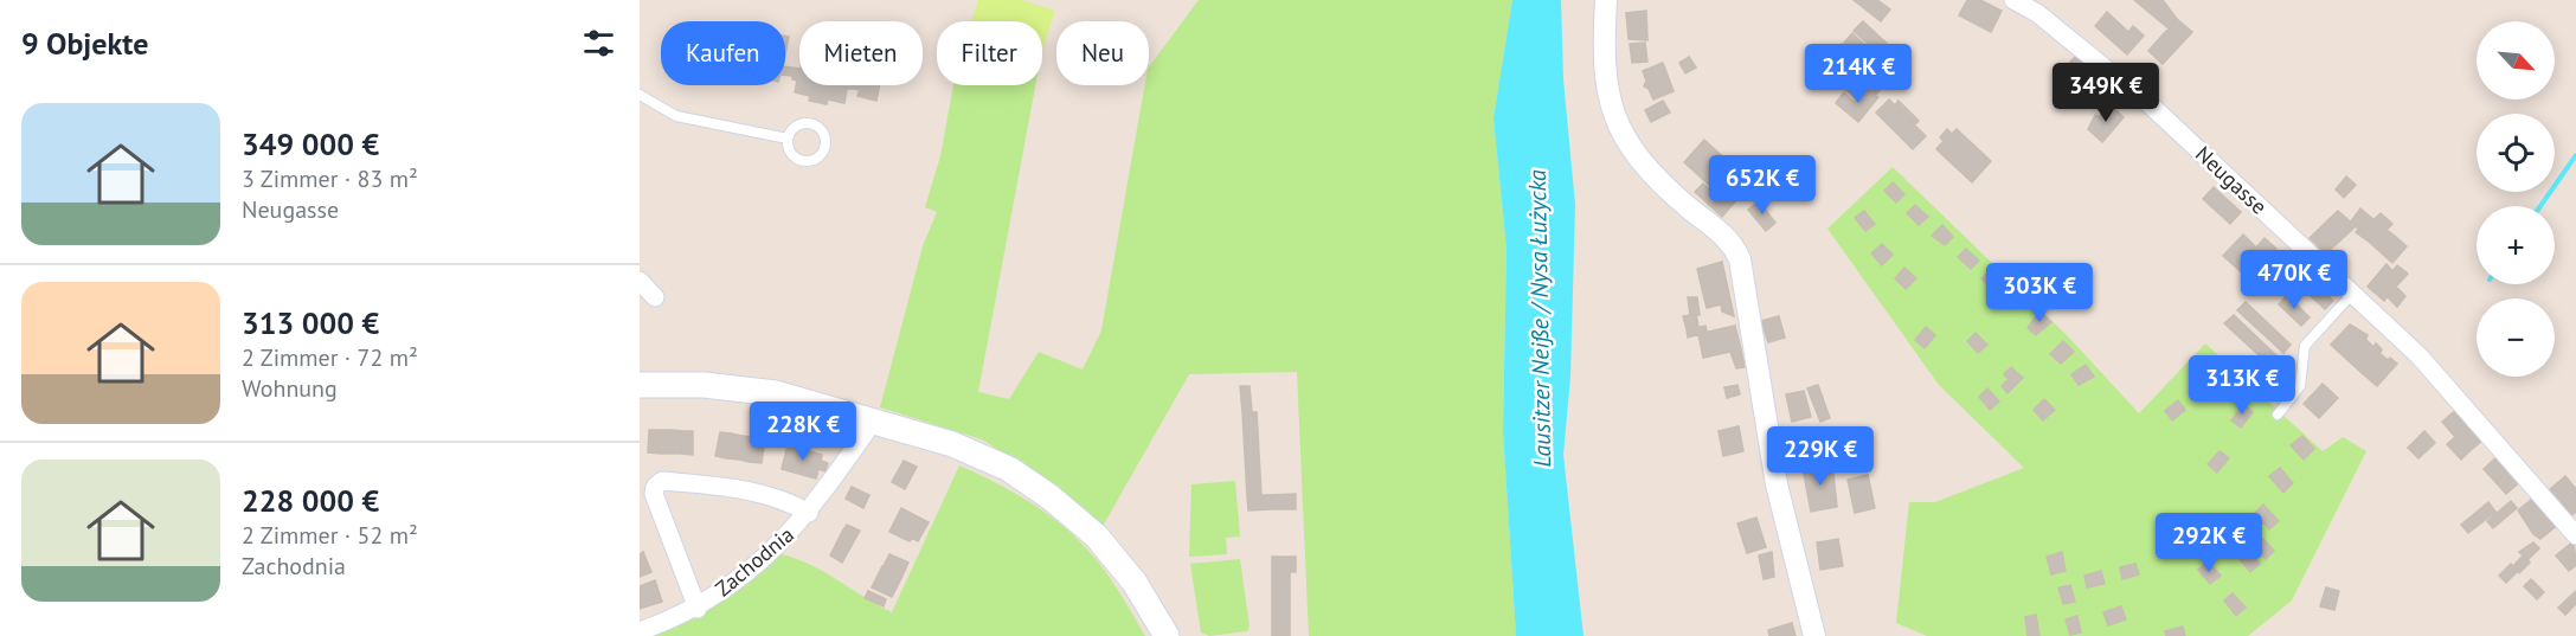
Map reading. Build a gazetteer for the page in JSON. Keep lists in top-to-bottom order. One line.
{"streets":{"street":["Neugasse","Zachodnia"]},"water":["Lausitzer Neiße / Nysa Łużycka"],"north":"bottom right","page":{"heading":"9 Objekte","map_buttons":["+","−"],"chip":["Kaufen","Mieten","Filter","Neu"],"price":["214K €","349K €","652K €","470K €","303K €","313K €","228K €","229K €","292K €"],"list":[{"name":"349 000 €","note":"3 Zimmer · 83 m² · Neugasse"},{"name":"313 000 €","note":"2 Zimmer · 72 m² · Wohnung"},{"name":"228 000 €","note":"2 Zimmer · 52 m² · Zachodnia"}]}}
